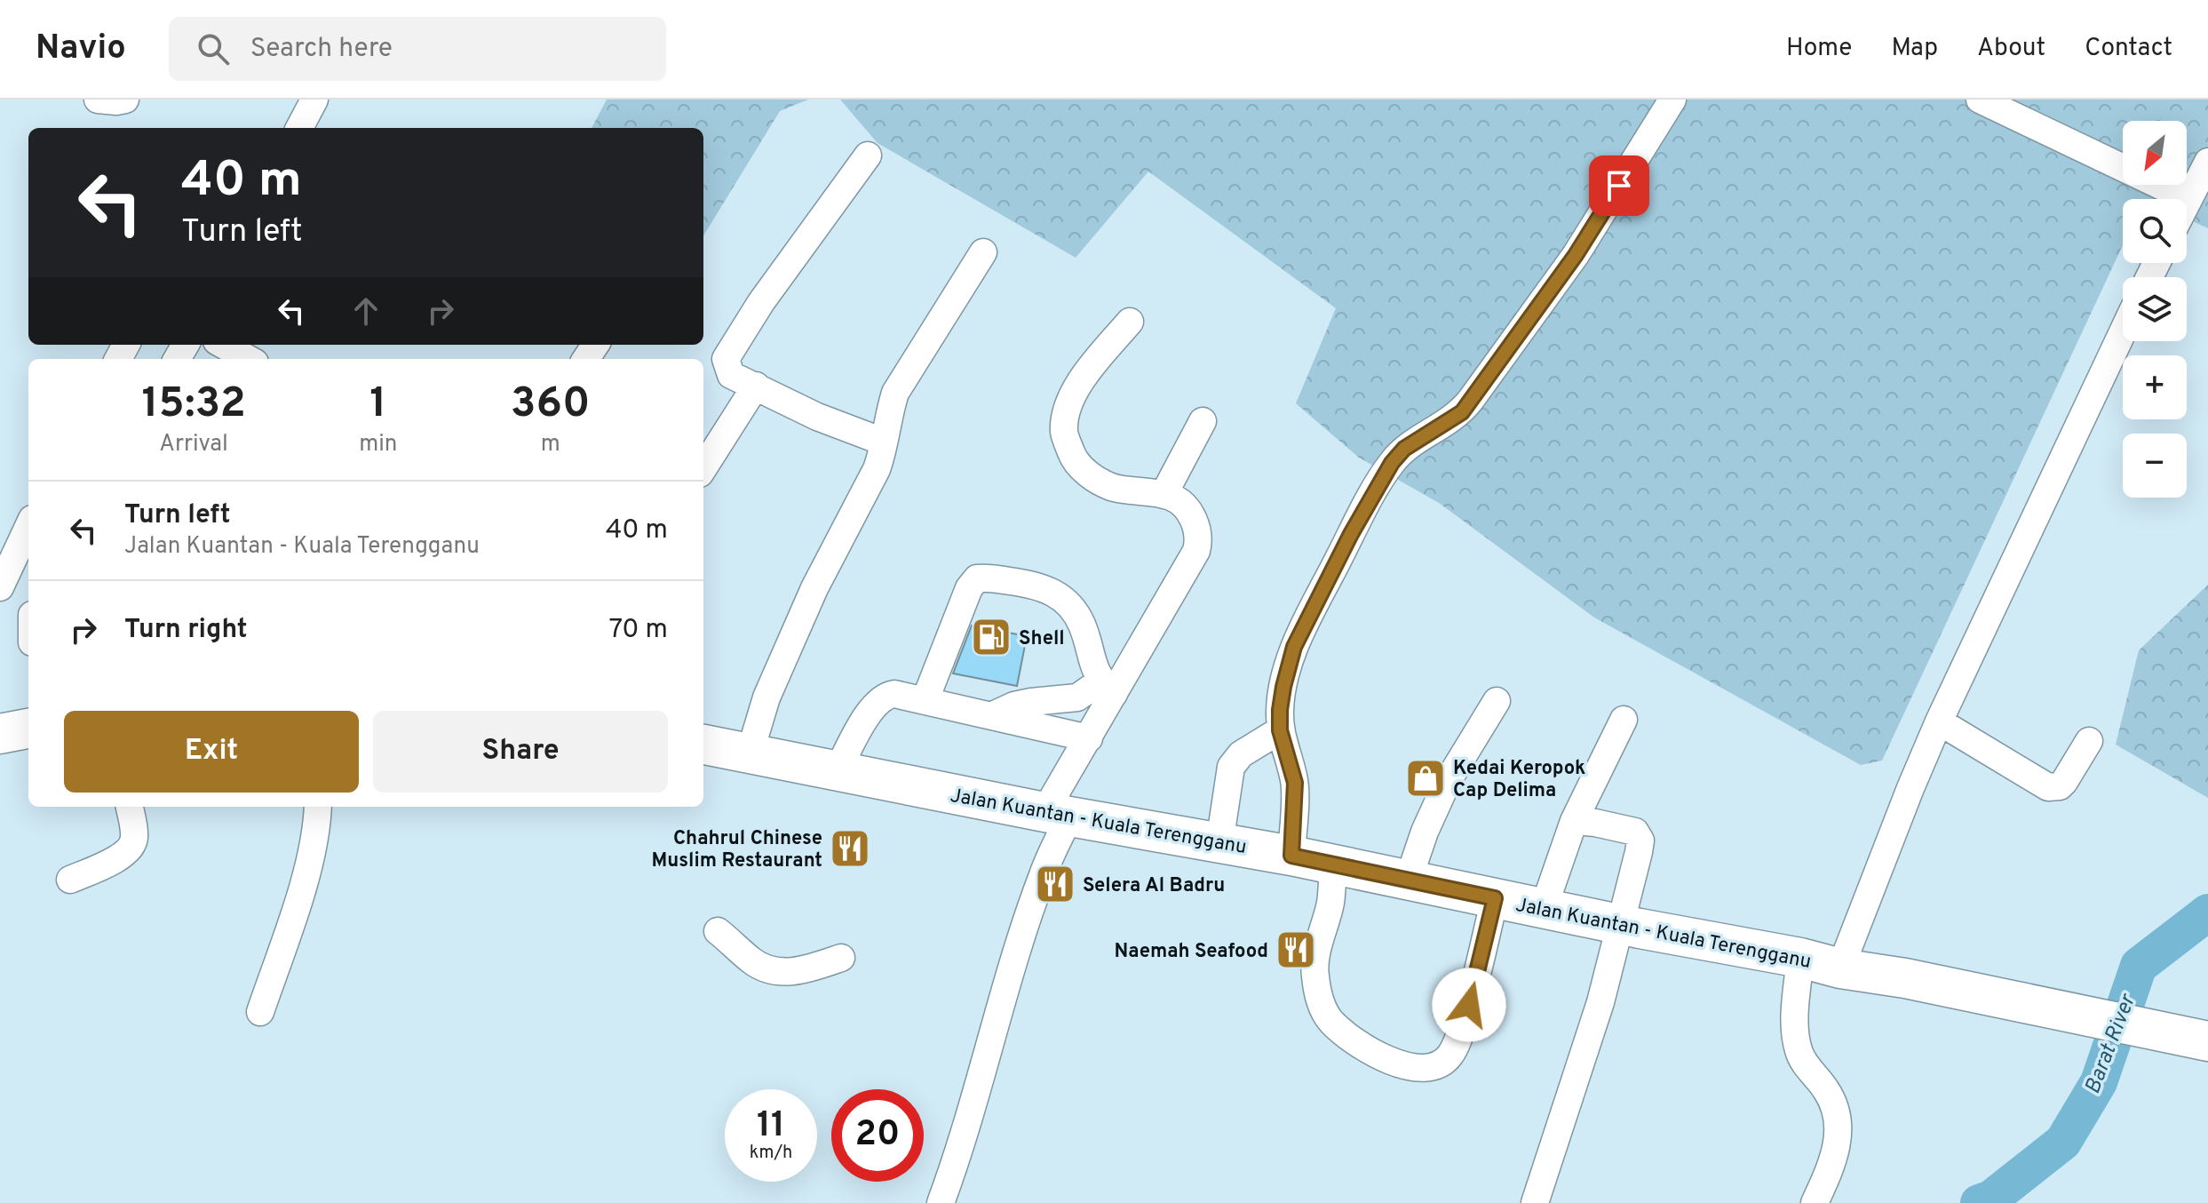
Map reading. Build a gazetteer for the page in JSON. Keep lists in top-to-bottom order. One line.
{"streets":{"highway":["Jalan Kuantan - Kuala Terengganu"]},"water":["Barat River"],"places":{"fuel station":["Shell"],"shop":["Kedai Keropok Cap Delima"],"restaurant":["Chahrul Chinese Muslim Restaurant","Selera Al Badru","Naemah Seafood"]},"north":"bottom left","page":{"header":"Navio","search":"Search here","nav":["Home","Map","About","Contact"],"map_buttons":["+","−"],"turn":["40 m","Turn left"],"eta":["15:32","Arrival","1","min","360","m"],"list":[{"name":"Turn left","note":"Jalan Kuantan - Kuala Terengganu","value":"40 m"},{"name":"Turn right","value":"70 m"}],"buttons":["Exit","Share"],"speed":"11 km/h","limit":"20"}}
